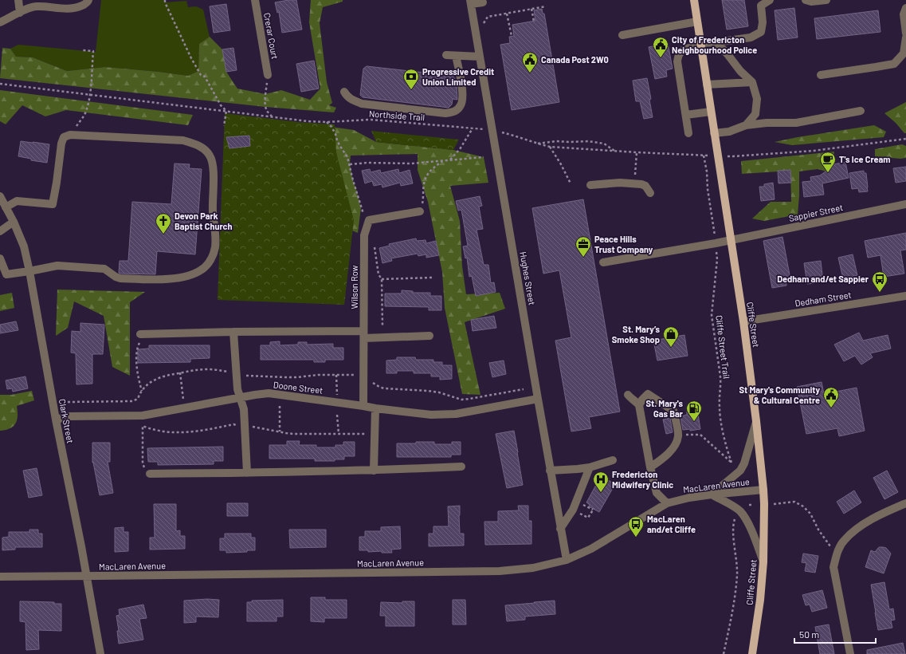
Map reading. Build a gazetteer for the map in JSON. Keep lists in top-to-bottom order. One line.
{"streets":{"main road":["Cliffe Street"],"street":["Crerar Court","Sappier Street","Hughes Street","Wilson Row","Dedham Street","Doone Street","Clark Street","MacLaren Avenue"],"path":["Northside Trail","Cliffe Street Trail"]},"crossings":[["Sappier Street","Cliffe Street"],["Sappier Street","Cliffe Street Trail"],["Hughes Street","Doone Street"],["Hughes Street","MacLaren Avenue"],["Wilson Row","Doone Street"],["Dedham Street","Cliffe Street"],["Cliffe Street","MacLaren Avenue"],["Doone Street","Clark Street"],["Clark Street","MacLaren Avenue"]],"places":{"public building":["City of Fredericton Neighbourhood Police","Canada Post 2W0","St Mary's Community & Cultural Centre"],"bank":["Progressive Credit Union Limited"],"cafe":["T's Ice Cream"],"church":["Devon Park Baptist Church"],"office":["Peace Hills Trust Company"],"bus stop":["Dedham and/et Sappier","MacLaren and/et Cliffe"],"shop":["St. Mary’s Smoke Shop"],"fuel station":["St. Mary's Gas Bar"],"hospital":["Fredericton Midwifery Clinic"]},"scale_bar":"50 m"}
